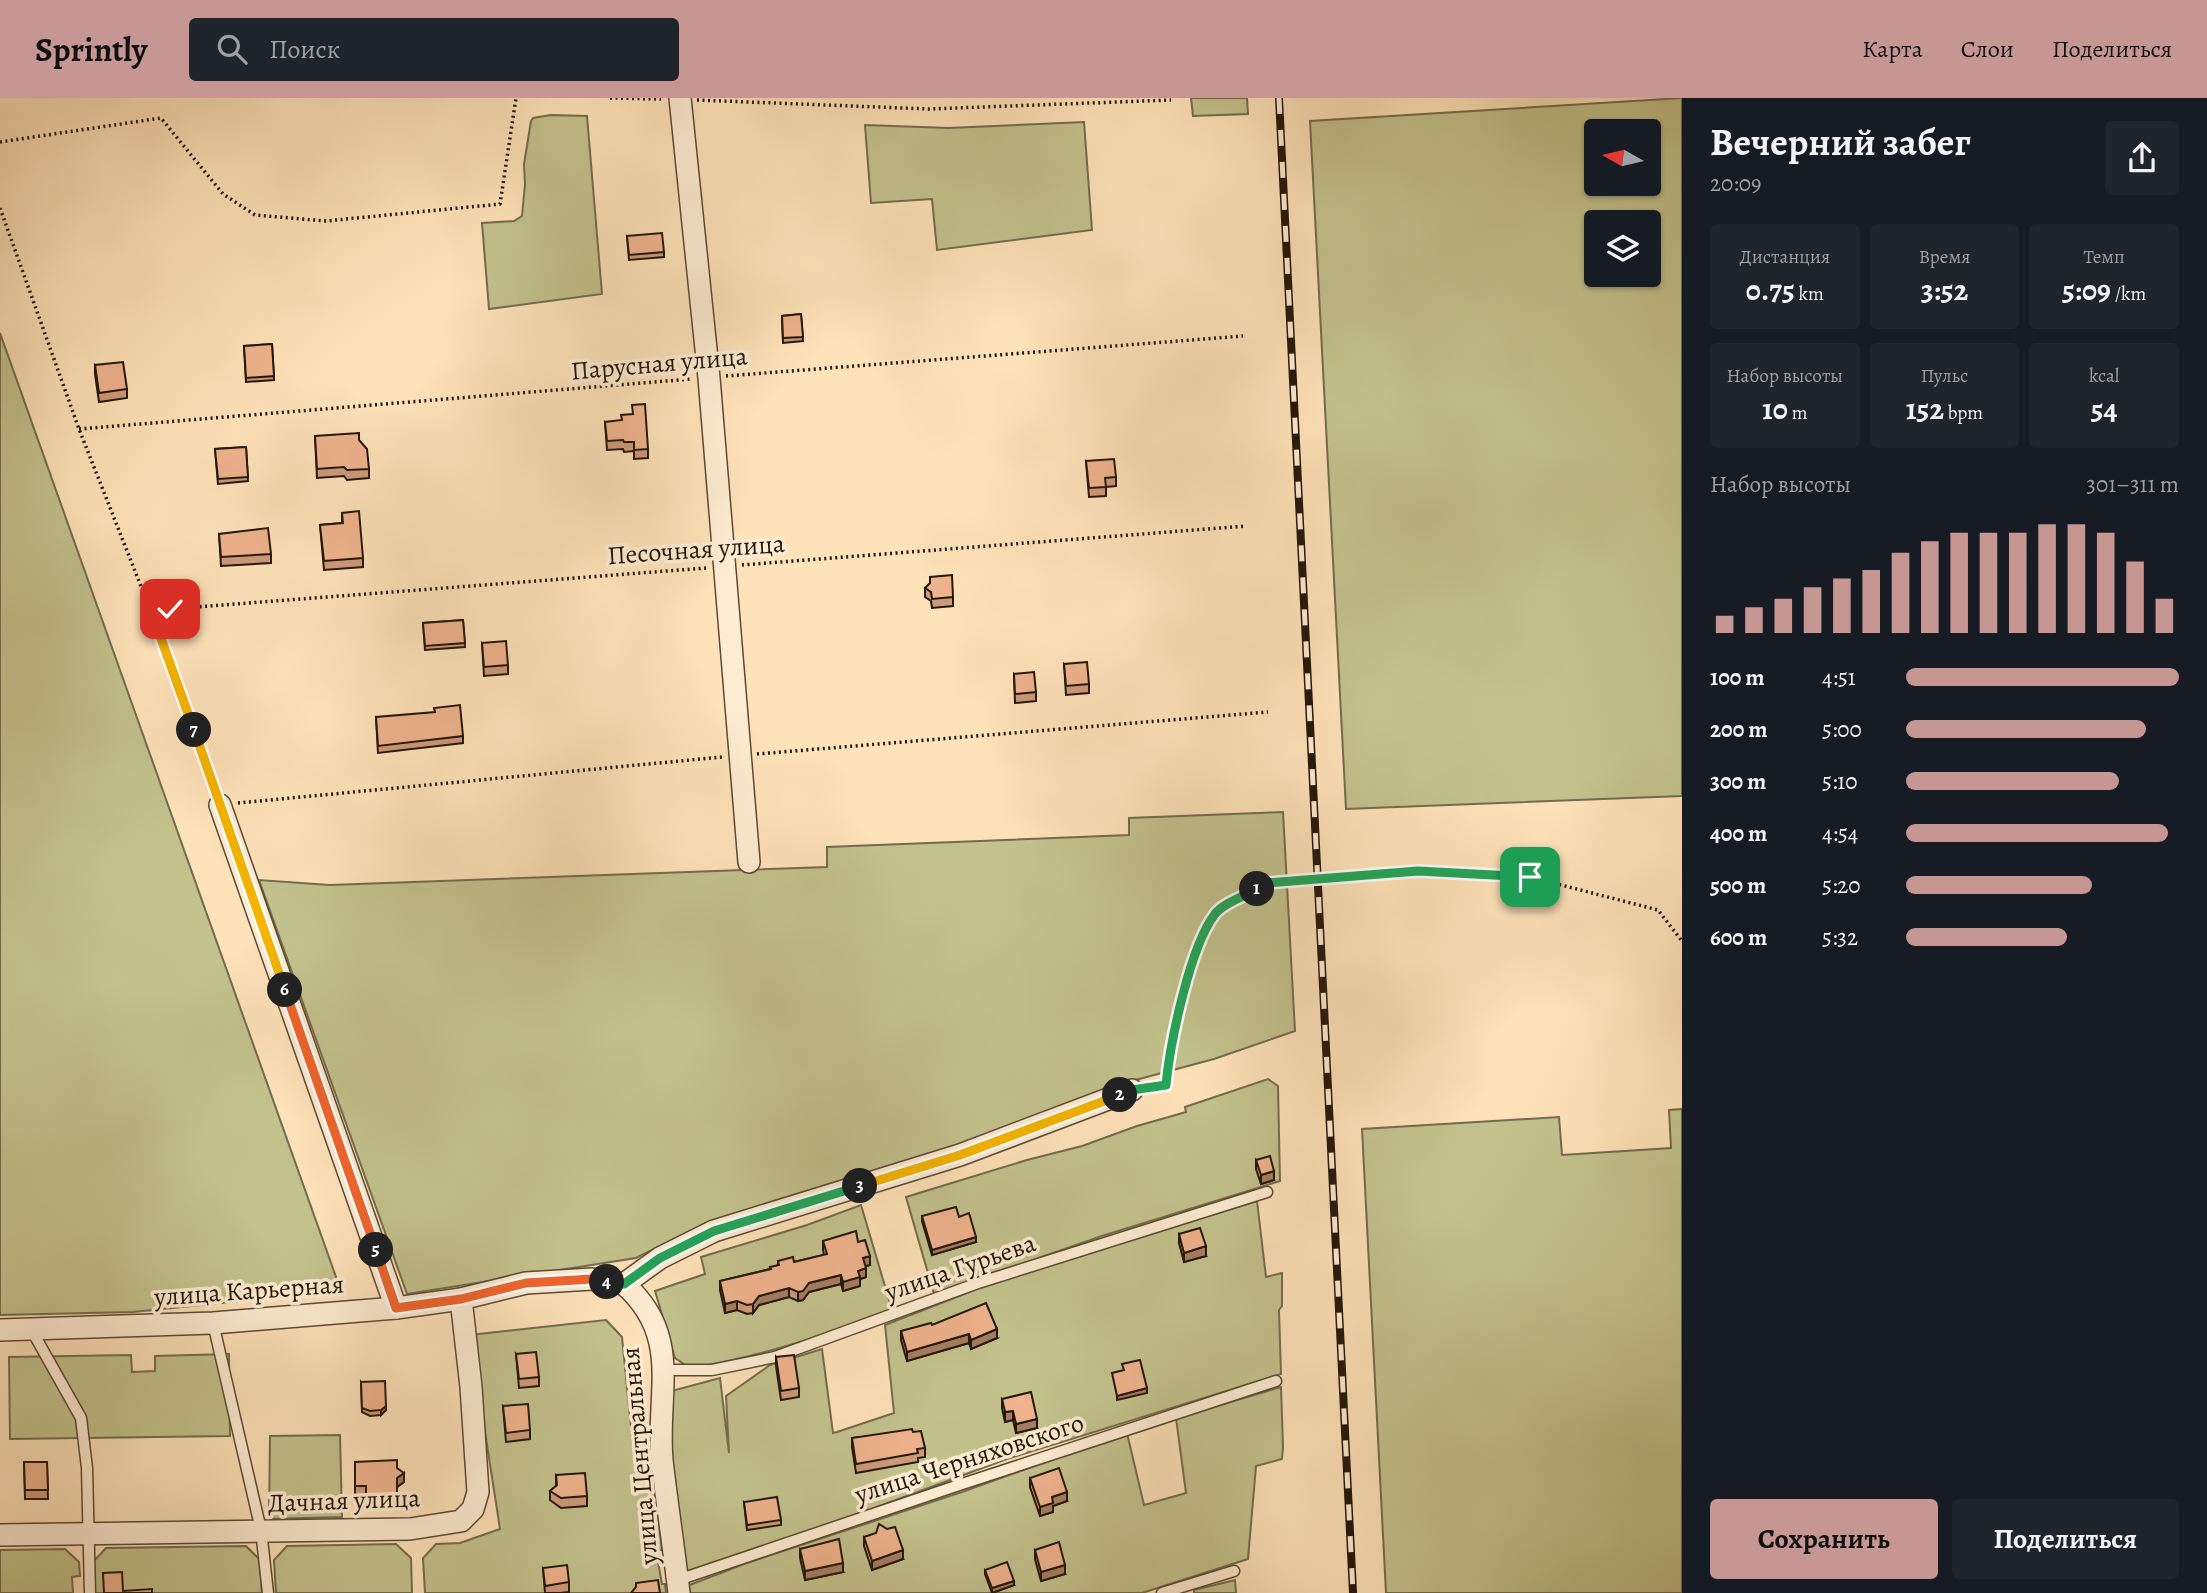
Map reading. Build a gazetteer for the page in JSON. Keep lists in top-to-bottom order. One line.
{"streets":{"street":["улица Карьерная","улица Центральная","Дачная улица"],"lane":["улица Гурьева","улица Черняховского"],"path":["Парусная улица","Песочная улица"]},"crossings":[["улица Гурьева","улица Центральная"],["улица Карьерная","улица Центральная"],["улица Карьерная","Дачная улица"],["улица Центральная","улица Черняховского"]],"north":"left","page":{"header":"Sprintly","search":"Поиск","nav":["Карта","Слои","Поделиться"],"heading":["Вечерний забег","20:09"],"stats":[["Дистанция","0.75 km"],["Время","3:52"],["Темп","5:09 /km"],["Набор высоты","10 m"],["Пульс","152 bpm"],["kcal","54"]],"chart":["Набор высоты","301–311 m"],"list":[{"name":"100 m","note":"4:51"},{"name":"200 m","note":"5:00"},{"name":"300 m","note":"5:10"},{"name":"400 m","note":"4:54"},{"name":"500 m","note":"5:20"},{"name":"600 m","note":"5:32"}],"pins":["7","1","6","2","3","5","4"],"buttons":["Сохранить","Поделиться"]}}
